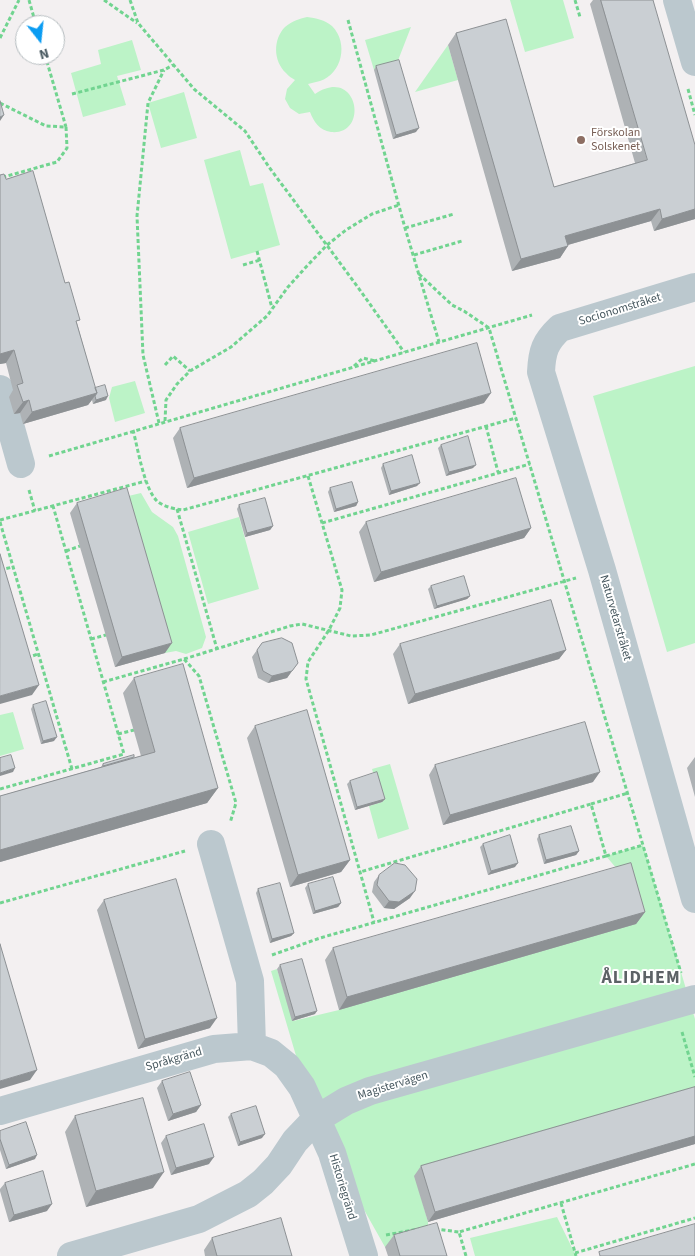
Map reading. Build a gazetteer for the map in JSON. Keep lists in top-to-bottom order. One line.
{"streets":{"street":["Socionomstråket","Naturvetarstråket","Språkgränd","Magistervägen","Historiegränd"]},"crossings":[["Socionomstråket","Naturvetarstråket"],["Språkgränd","Magistervägen"],["Språkgränd","Historiegränd"],["Magistervägen","Historiegränd"]],"districts":["ÅLIDHEM"],"places":["Förskolan Solskenet"],"north":"bottom"}
